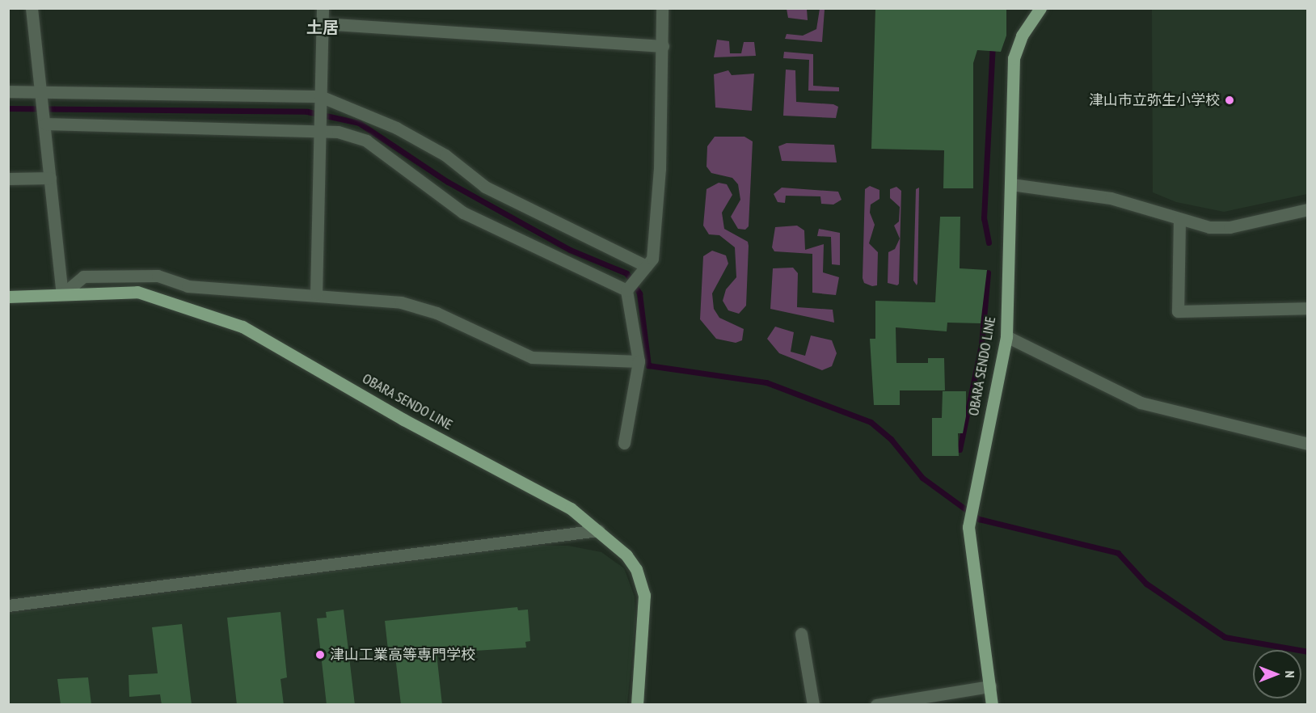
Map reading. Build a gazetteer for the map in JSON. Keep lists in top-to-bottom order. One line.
{"streets":{"main road":["OBARA SENDO LINE"]},"districts":["土居"],"places":["津山市立弥生小学校","津山工業高等専門学校"],"north":"right"}
